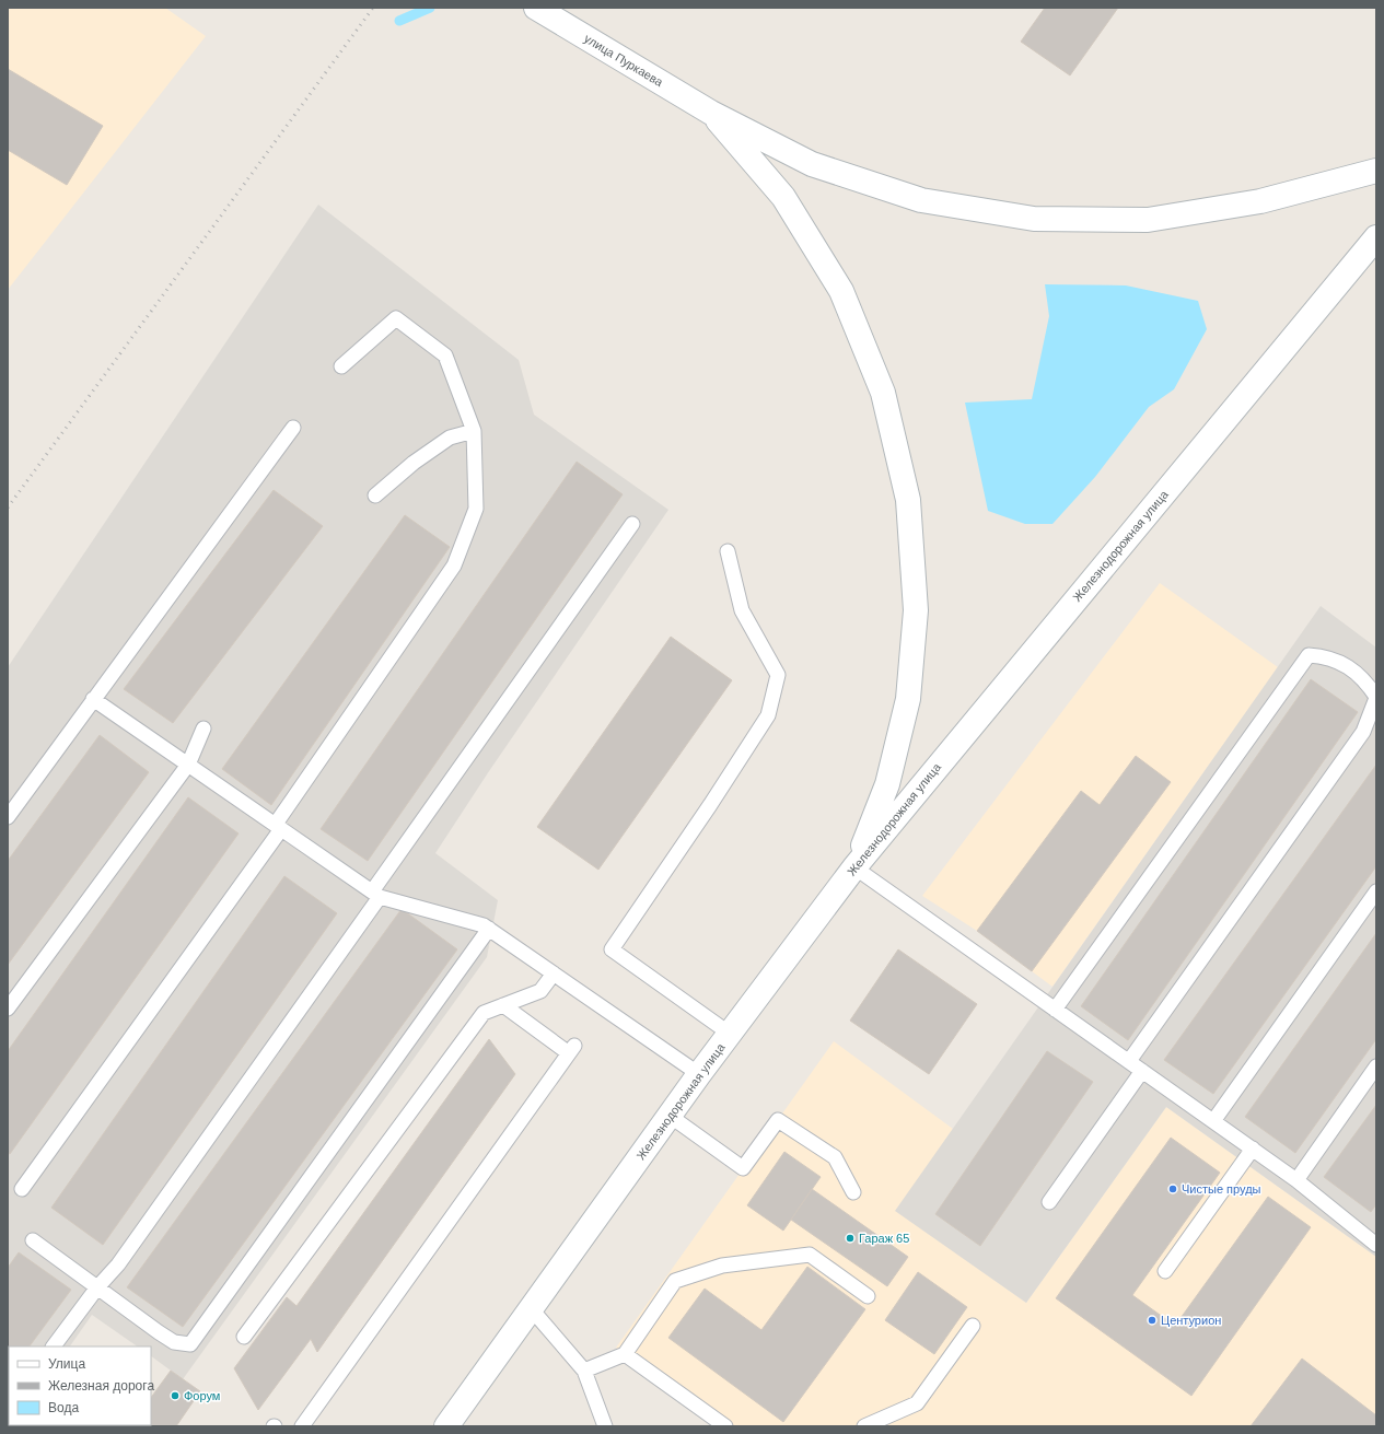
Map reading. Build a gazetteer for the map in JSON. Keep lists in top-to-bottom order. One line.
{"streets":{"main road":["улица Пуркаева","Железнодорожная улица"]},"places":["Чистые пруды","Гараж 65","Центурион","Форум"],"legend":["Улица","Железная дорога","Вода"]}
